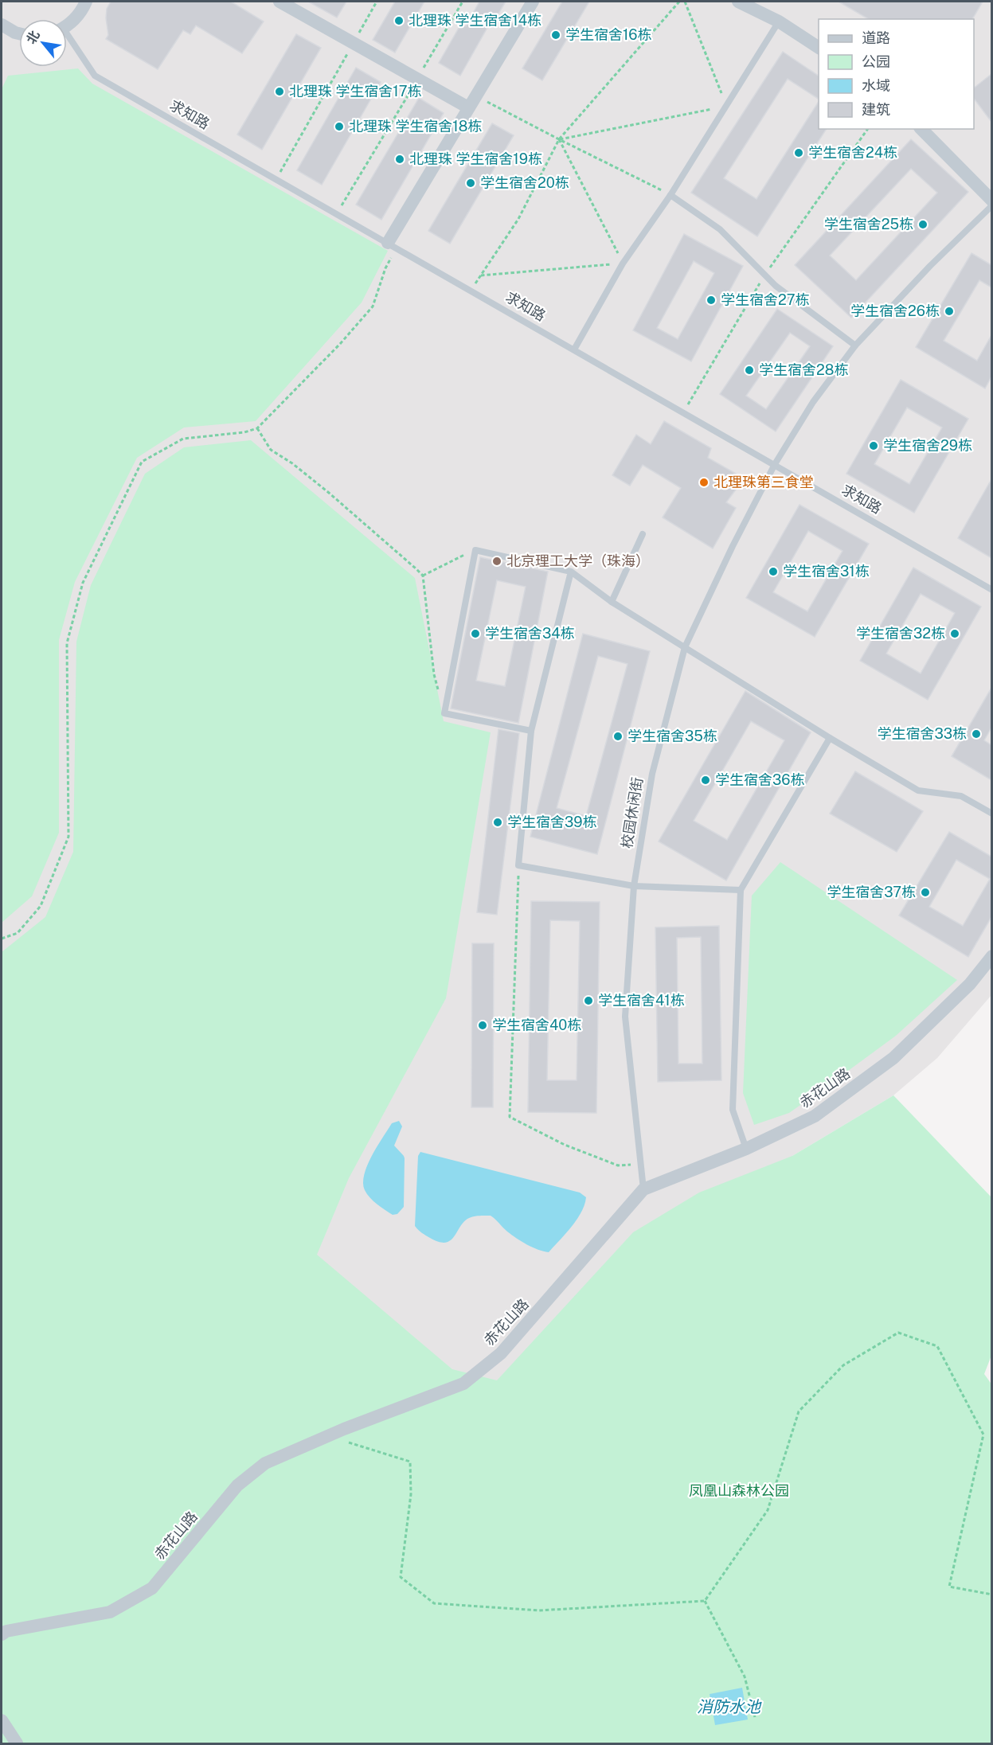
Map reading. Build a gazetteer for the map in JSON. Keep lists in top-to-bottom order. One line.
{"streets":{"street":["赤花山路"],"lane":["求知路","校园休闲街"]},"crossings":[["求知路","校园休闲街"],["校园休闲街","赤花山路"]],"water":["消防水池"],"parks":["凤凰山森林公园"],"places":["北理珠 学生宿舍14栋","学生宿舍16栋","北理珠 学生宿舍17栋","北理珠 学生宿舍18栋","学生宿舍24栋","北理珠 学生宿舍19栋","学生宿舍20栋","学生宿舍25栋","学生宿舍27栋","学生宿舍26栋","学生宿舍28栋","学生宿舍29栋","北理珠第三食堂","北京理工大学（珠海）","学生宿舍31栋","学生宿舍34栋","学生宿舍32栋","学生宿舍33栋","学生宿舍35栋","学生宿舍36栋","学生宿舍39栋","学生宿舍37栋","学生宿舍41栋","学生宿舍40栋"],"legend":["道路","公园","水域","建筑"],"north":"top left"}
